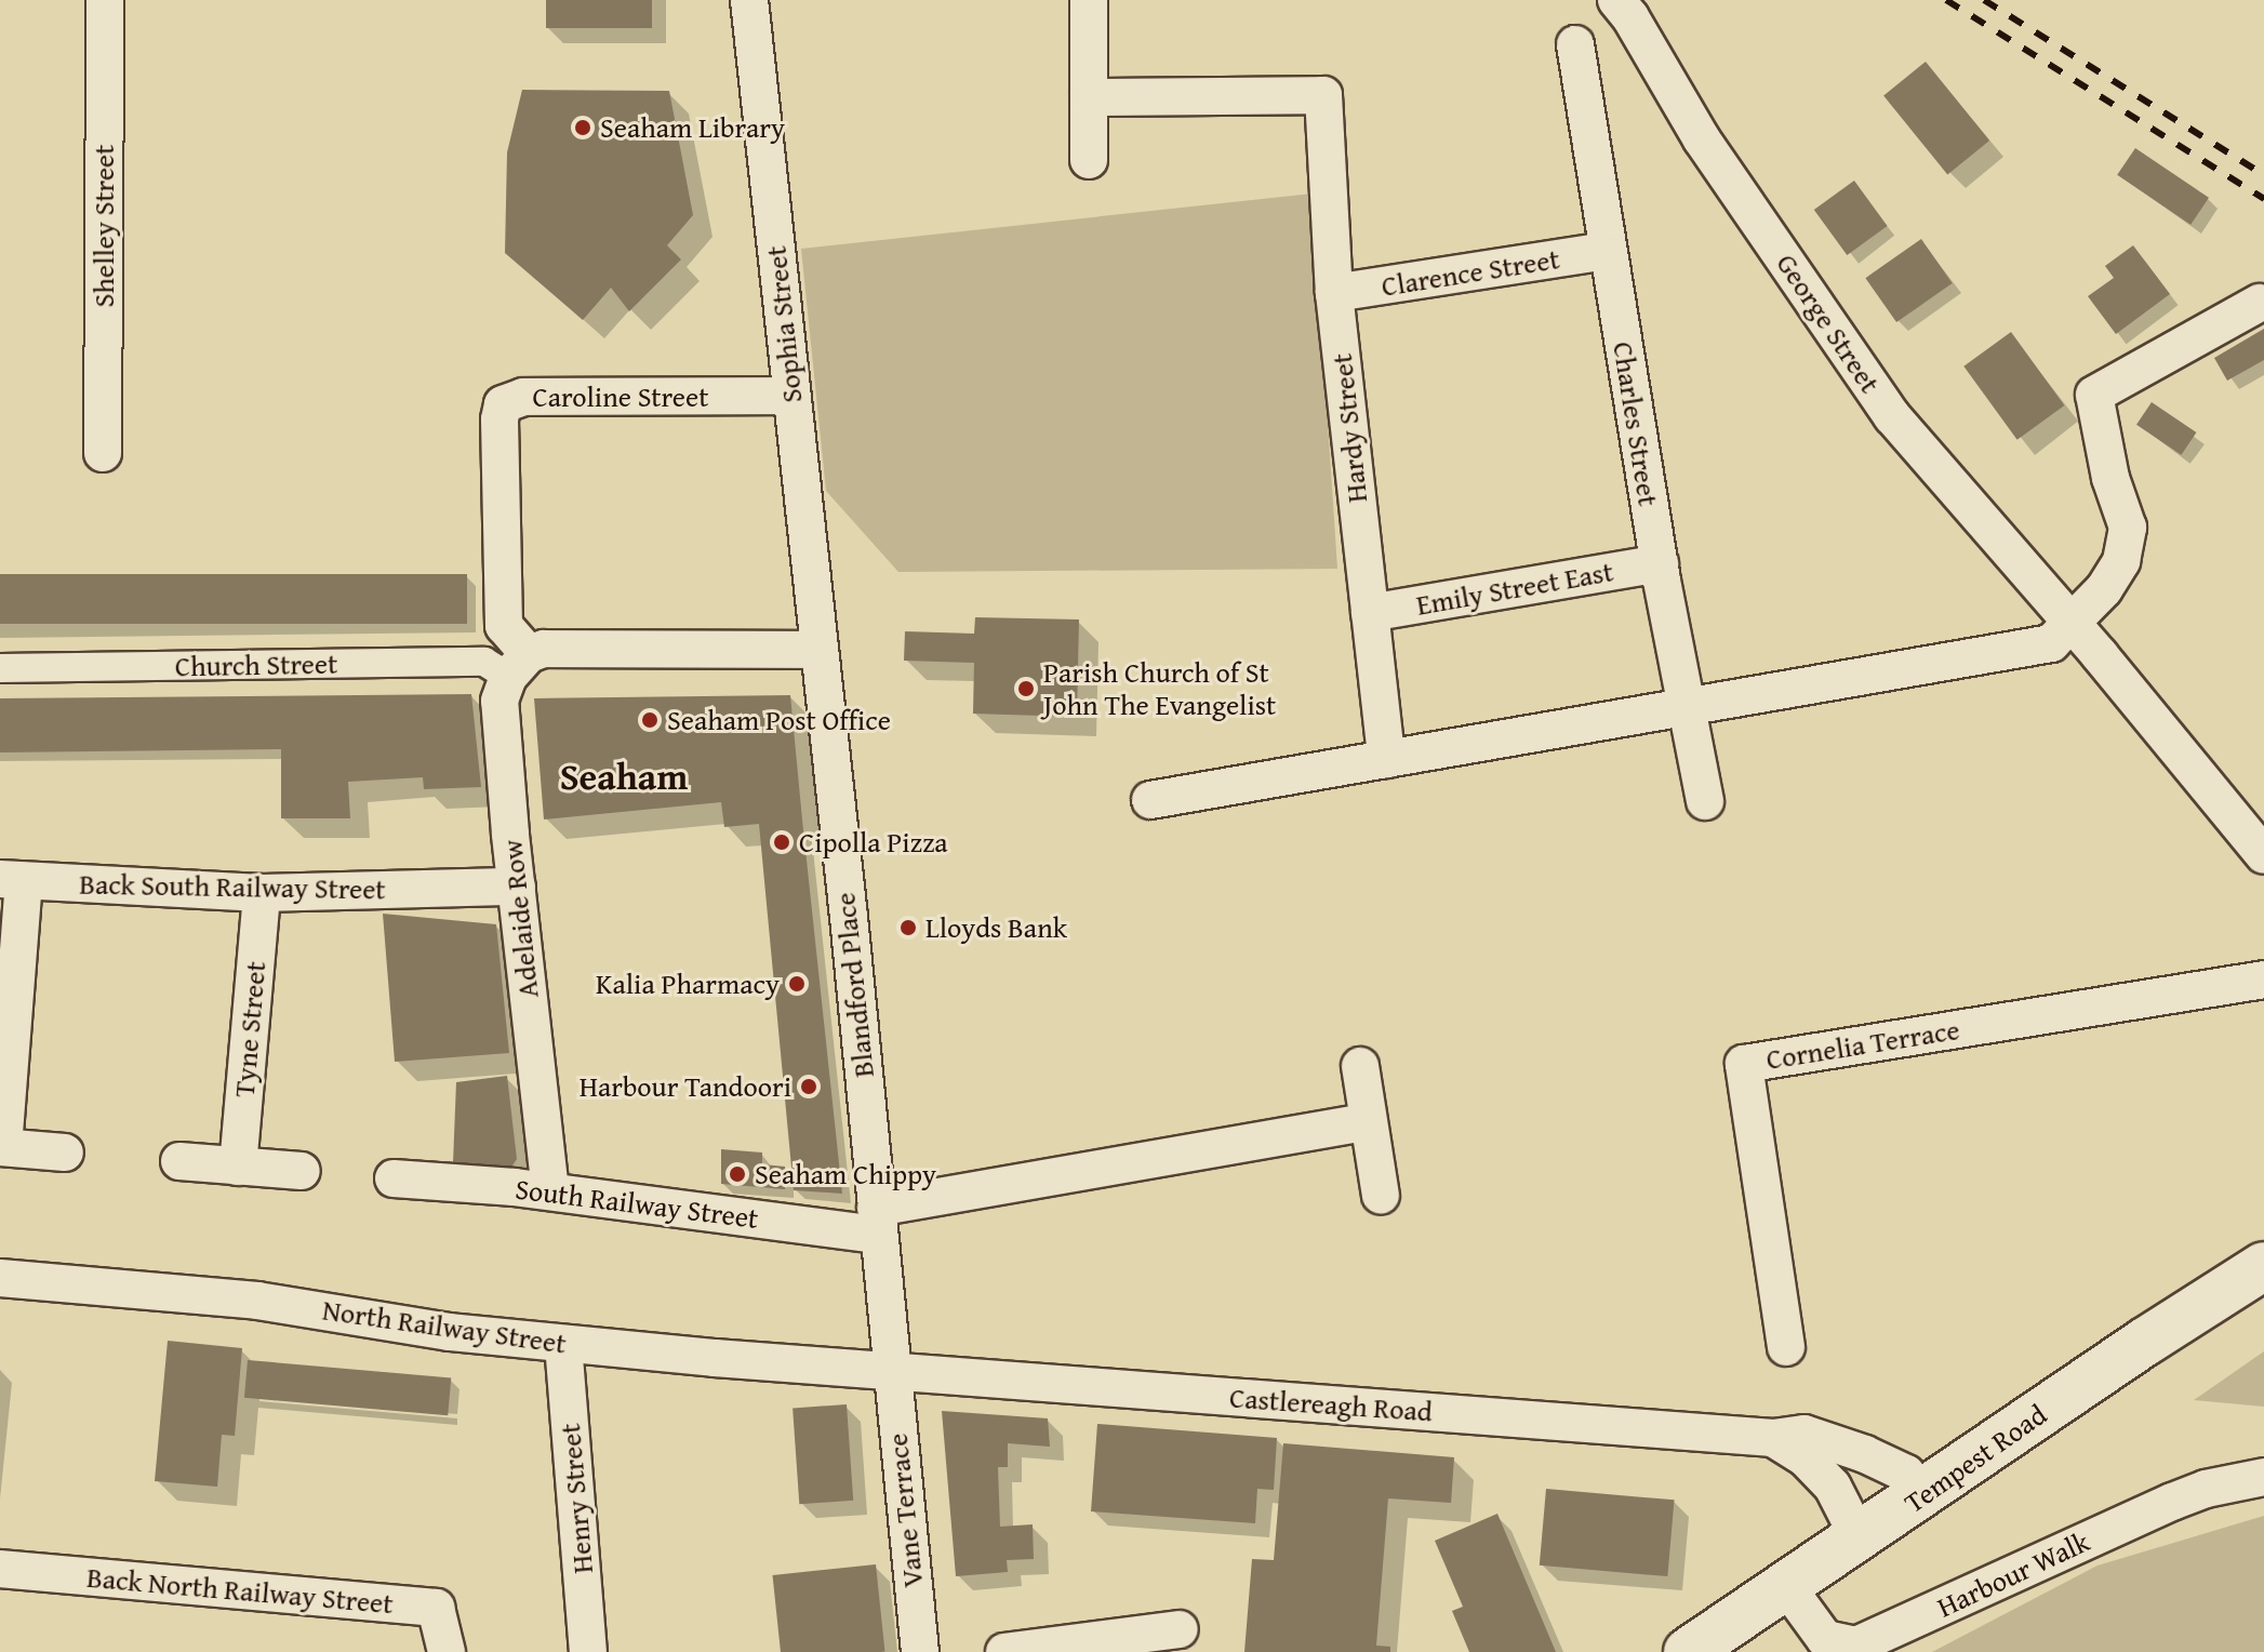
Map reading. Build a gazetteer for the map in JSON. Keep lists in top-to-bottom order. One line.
{"streets":{"main road":["Tempest Road"],"street":["Shelley Street","Clarence Street","George Street","Sophia Street","Caroline Street","Charles Street","Hardy Street","Emily Street East","Church Street","Back South Railway Street","Adelaide Row","Blandford Place","Tyne Street","Cornelia Terrace","South Railway Street","North Railway Street","Castlereagh Road","Henry Street","Vane Terrace","Harbour Walk","Back North Railway Street"]},"crossings":[["Clarence Street","Charles Street"],["Clarence Street","Hardy Street"],["Sophia Street","Caroline Street"],["Sophia Street","Church Street"],["Sophia Street","Blandford Place"],["Caroline Street","Church Street"],["Caroline Street","Adelaide Row"],["Charles Street","Emily Street East"],["Hardy Street","Emily Street East"],["Church Street","Adelaide Row"],["Church Street","Blandford Place"],["Back South Railway Street","Adelaide Row"],["Back South Railway Street","Tyne Street"],["Adelaide Row","South Railway Street"],["Blandford Place","South Railway Street"],["Blandford Place","Vane Terrace"],["North Railway Street","Castlereagh Road"],["North Railway Street","Henry Street"],["North Railway Street","Vane Terrace"],["Castlereagh Road","Tempest Road"],["Castlereagh Road","Vane Terrace"],["Tempest Road","Harbour Walk"]],"districts":["Seaham"],"places":["Seaham Library","Parish Church of St John The Evangelist","Seaham Post Office","Cipolla Pizza","Lloyds Bank","Kalia Pharmacy","Harbour Tandoori","Seaham Chippy"]}
